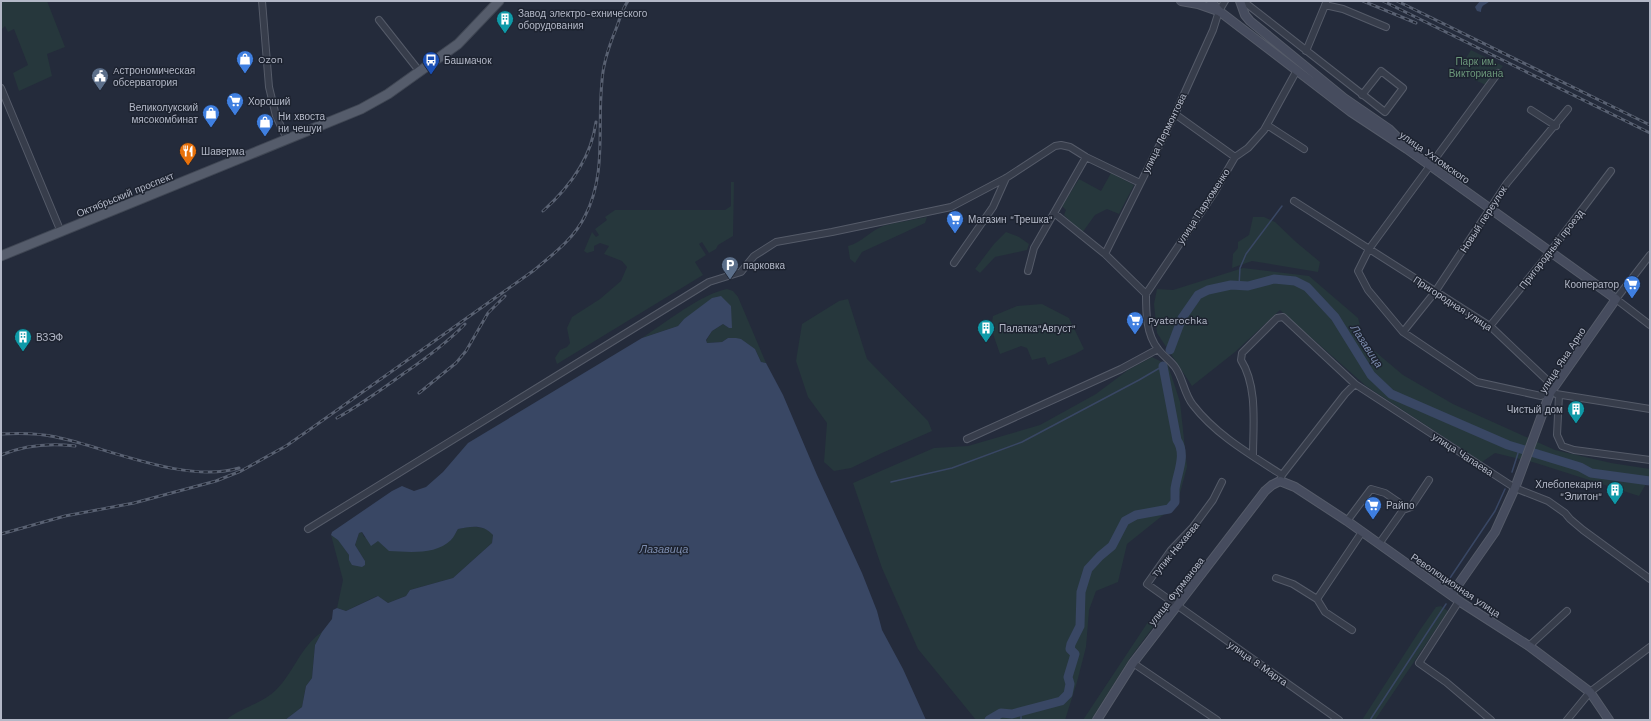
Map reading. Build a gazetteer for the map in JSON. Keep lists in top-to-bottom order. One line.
{"streets":{"main road":["улица Ухтомского","Октябрьский проспект","улица Яна Арно","Революционная улица","улица Фурманова"],"street":["улица Лермонтова","улица Пархоменко","Новый переулок","Пригородный проезд","Пригородная улица","улица Чапаева","тупик Нехаева","улица 8 Марта"]},"crossings":[["улица Лермонтова","улица Ухтомского"],["улица Ухтомского","улица Пархоменко"],["улица Ухтомского","Новый переулок"],["улица Ухтомского","Пригородный проезд"],["улица Ухтомского","улица Яна Арно"],["Новый переулок","Пригородная улица"],["Пригородный проезд","Пригородная улица"],["Пригородная улица","улица Яна Арно"],["улица Яна Арно","улица Чапаева"],["улица Яна Арно","Революционная улица"],["улица Чапаева","улица Фурманова"],["тупик Нехаева","улица Фурманова"],["тупик Нехаева","улица 8 Марта"],["Революционная улица","улица Фурманова"],["улица Фурманова","улица 8 Марта"]],"water":["Лазавица"],"parks":["Парк им. Викториана"],"places":{"building":["Завод электро-ехнического оборудования","Палатка\"Август\"","ВЗЭФ","Чистый дом","Хлебопекарня \"Элитон\""],"shop":["Ozon","Великолукский мясокомбинат","Ни хвоста ни чешуи"],"bus stop":["Башмачок"],"public building":["Aстрономическая обсерватория"],"supermarket":["Хороший","Магазин \"Трешка\"","Кооператор","Pyaterochka","Райпо"],"restaurant":["Шаверма"],"parking":["парковка"]}}
